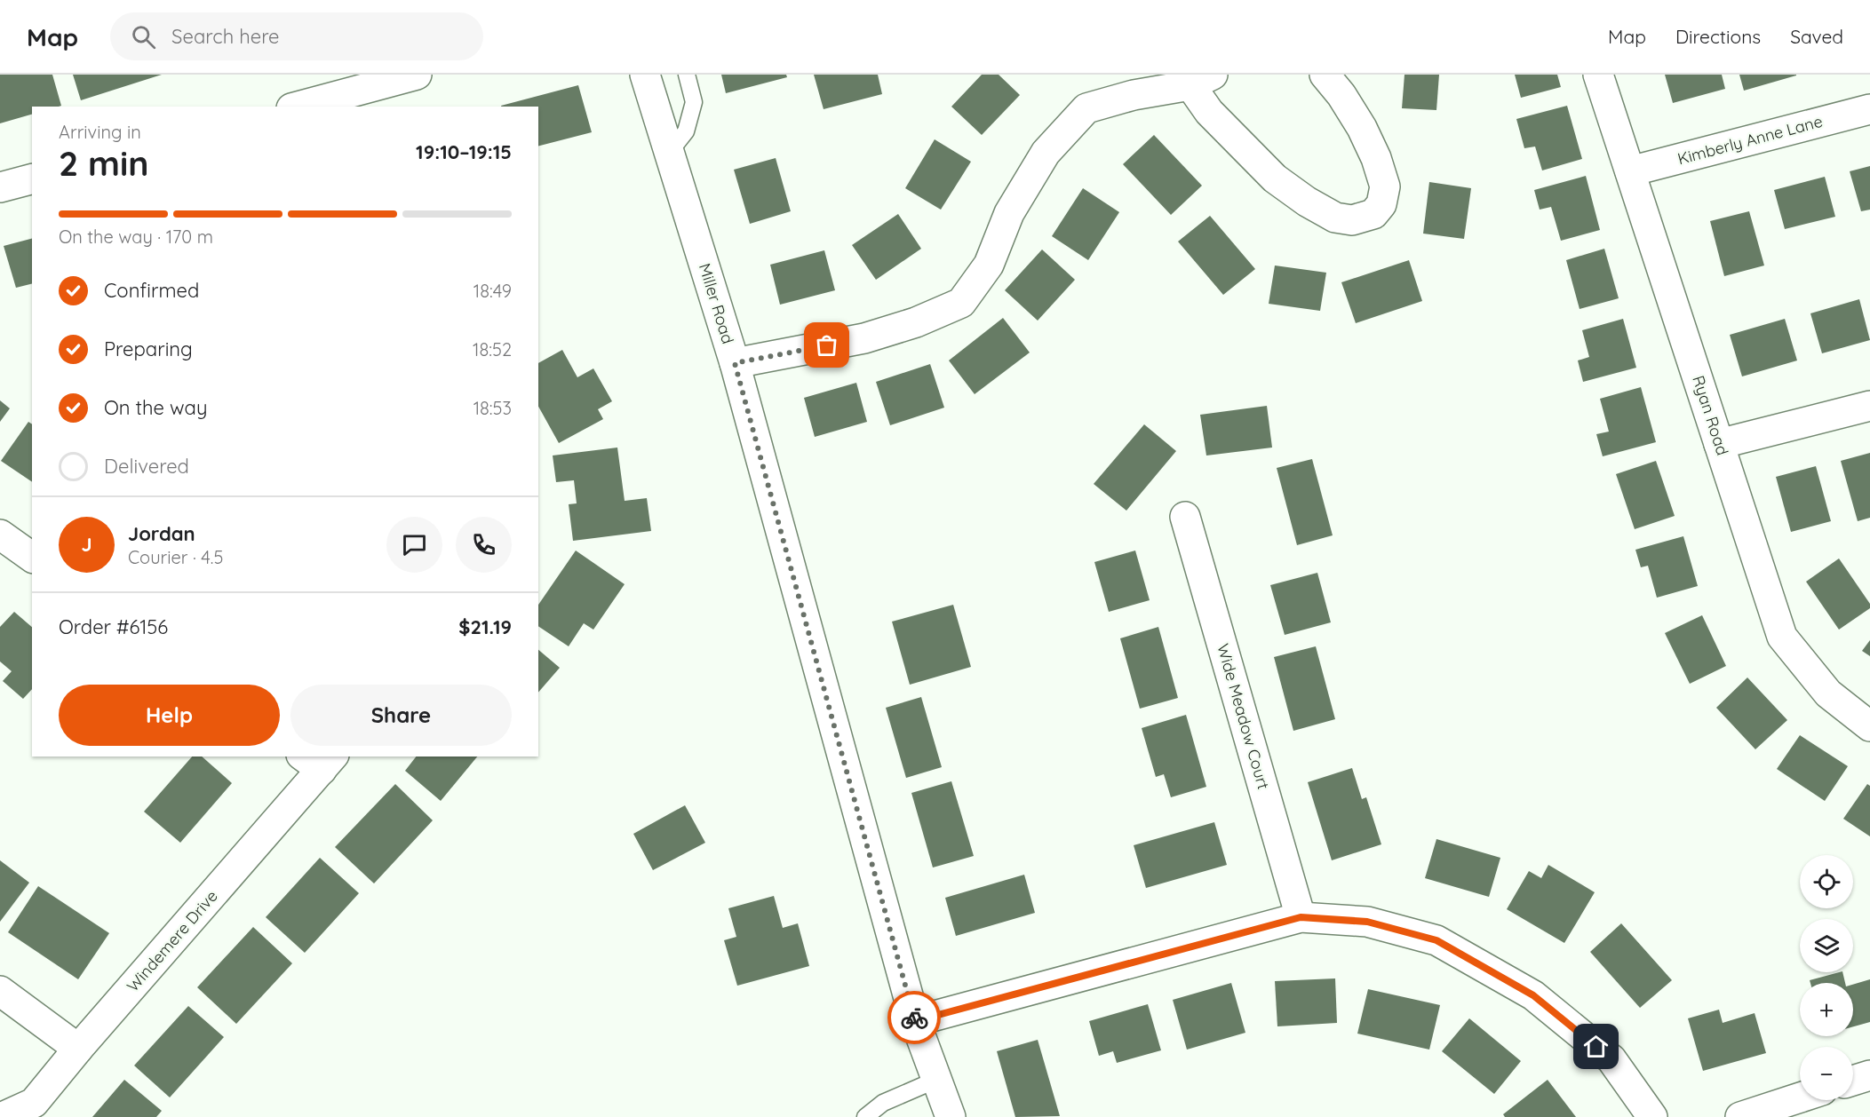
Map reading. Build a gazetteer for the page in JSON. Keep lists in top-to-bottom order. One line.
{"streets":{"street":["Kimberly Anne Lane","Miller Road","Ryan Road","Wide Meadow Court","Windemere Drive"]},"crossings":[["Kimberly Anne Lane","Ryan Road"]],"page":{"header":"Map","search":"Search here","nav":["Map","Directions","Saved"],"heading":["2 min","Arriving in","19:10–19:15"],"panel":["Jordan","Courier · 4.5","Order #6156","$21.19"],"bar":"On the way · 170 m","list":[["Confirmed","18:49"],["Preparing","18:52"],["On the way","18:53"],"Delivered"],"round":"J","buttons":["Help","Share"],"map_buttons":["+","−"]}}
